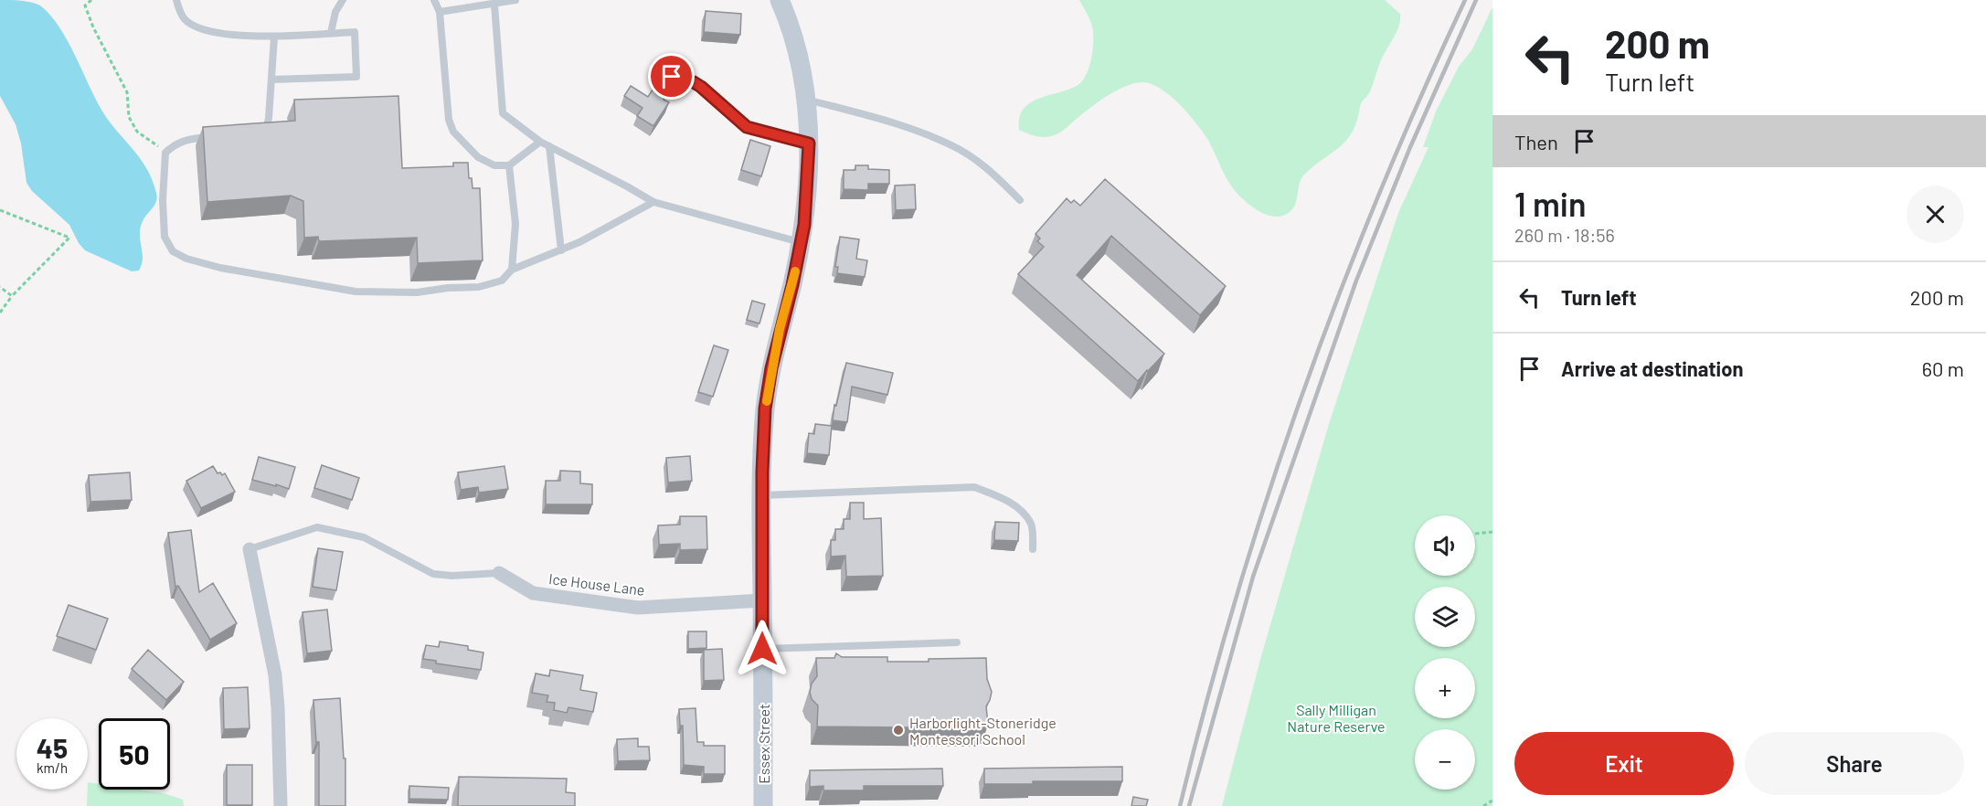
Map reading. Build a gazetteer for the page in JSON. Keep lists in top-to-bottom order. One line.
{"streets":{"main road":["Essex Street"],"street":["Ice House Lane"]},"crossings":[["Ice House Lane","Essex Street"]],"parks":["Sally Milligan Nature Reserve"],"places":["Harborlight-Stoneridge Montessori School"],"page":{"turn":["200 m","Turn left"],"then":"Then","heading":["1 min","260 m · 18:56"],"list":[{"name":"Turn left","value":"200 m"},{"name":"Arrive at destination","value":"60 m"}],"map_buttons":["+","−"],"speed":"45 km/h","limit":"50","buttons":["Exit","Share"]}}
